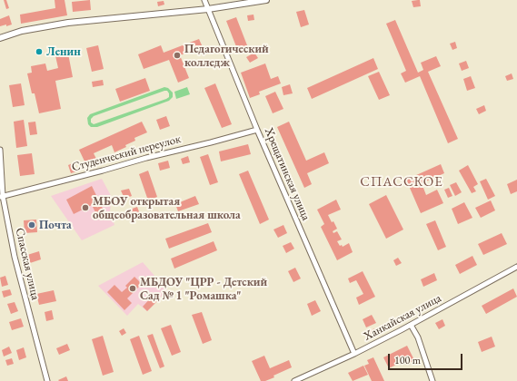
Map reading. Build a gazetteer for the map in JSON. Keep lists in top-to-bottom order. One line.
{"streets":{"street":["Студенческий переулок","Хрещатинская улица","Спасская улица","Ханкайская улица"]},"crossings":[["Студенческий переулок","Хрещатинская улица"],["Студенческий переулок","Спасская улица"],["Хрещатинская улица","Ханкайская улица"]],"districts":["СПАССКОЕ"],"places":["Ленин","Педагогический колледж","МБОУ открытая общеобразовательная школа","Почта","МБДОУ \"ЦРР - Детский Сад № 1 \"Ромашка\""],"scale_bar":"100 m"}
